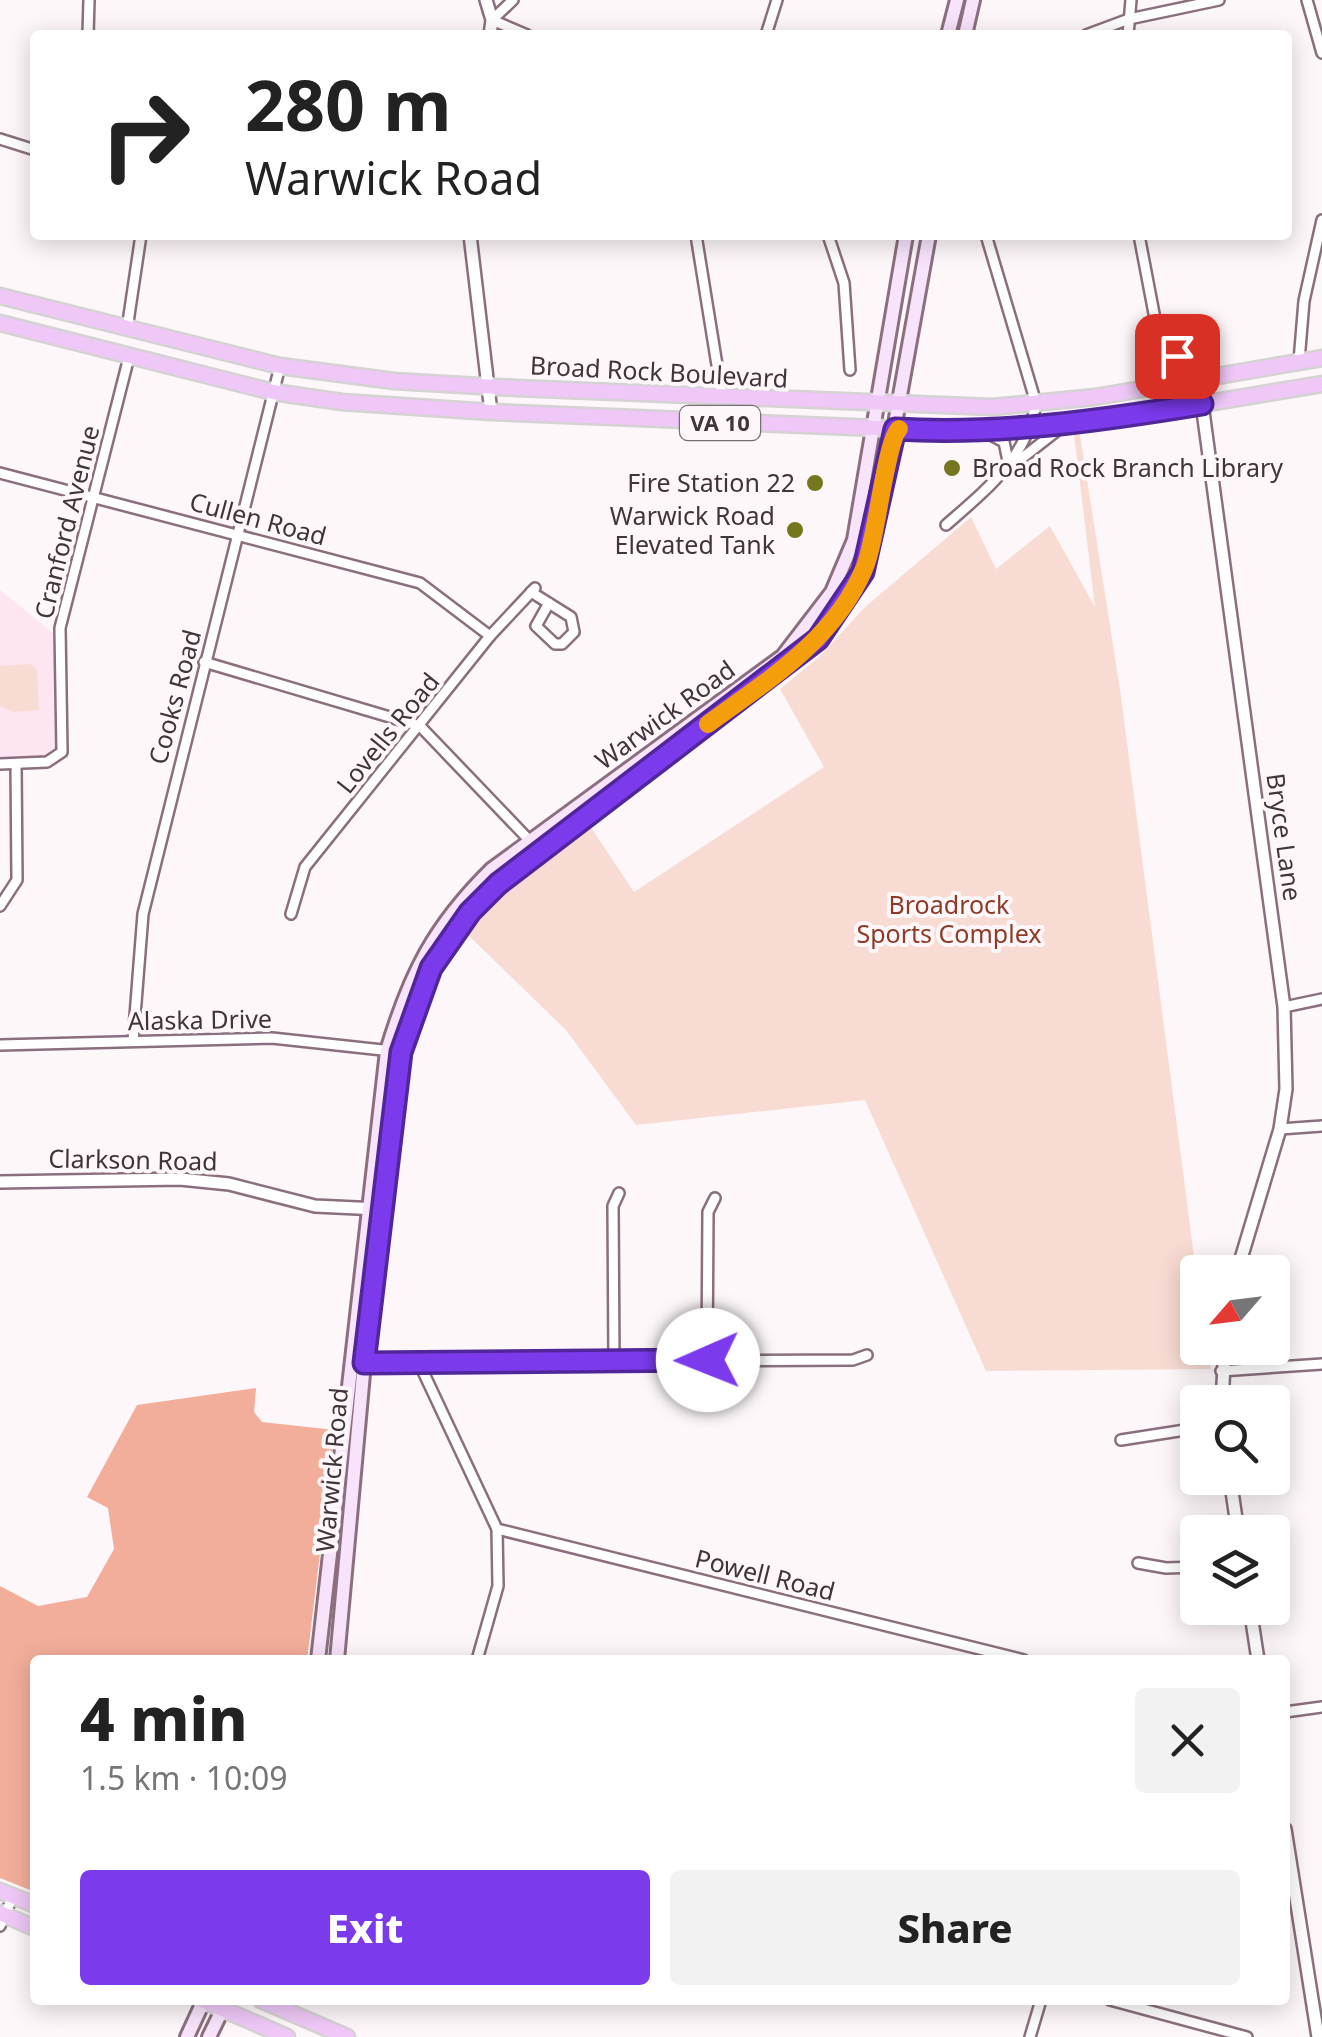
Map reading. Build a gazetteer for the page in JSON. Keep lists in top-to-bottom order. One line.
{"streets":{"main road":["Broad Rock Boulevard","VA 10","Warwick Road"],"street":["Cullen Road","Cranford Avenue","Cooks Road","Lovells Road","Bryce Lane","Alaska Drive","Clarkson Road","Powell Road"]},"crossings":[["Broad Rock Boulevard","Cranford Avenue"],["Broad Rock Boulevard","Cooks Road"],["Broad Rock Boulevard","Warwick Road"],["Broad Rock Boulevard","Bryce Lane"],["Cullen Road","Cranford Avenue"],["Cullen Road","Cooks Road"],["Cullen Road","Lovells Road"],["Cooks Road","Alaska Drive"],["Warwick Road","Alaska Drive"],["Warwick Road","Clarkson Road"]],"parks":["Broadrock Sports Complex"],"places":["Broad Rock Branch Library","Fire Station 22","Warwick Road Elevated Tank"],"north":"bottom left","page":{"turn":["280 m","Warwick Road"],"heading":["4 min","1.5 km · 10:09"],"buttons":["Exit","Share"]}}
